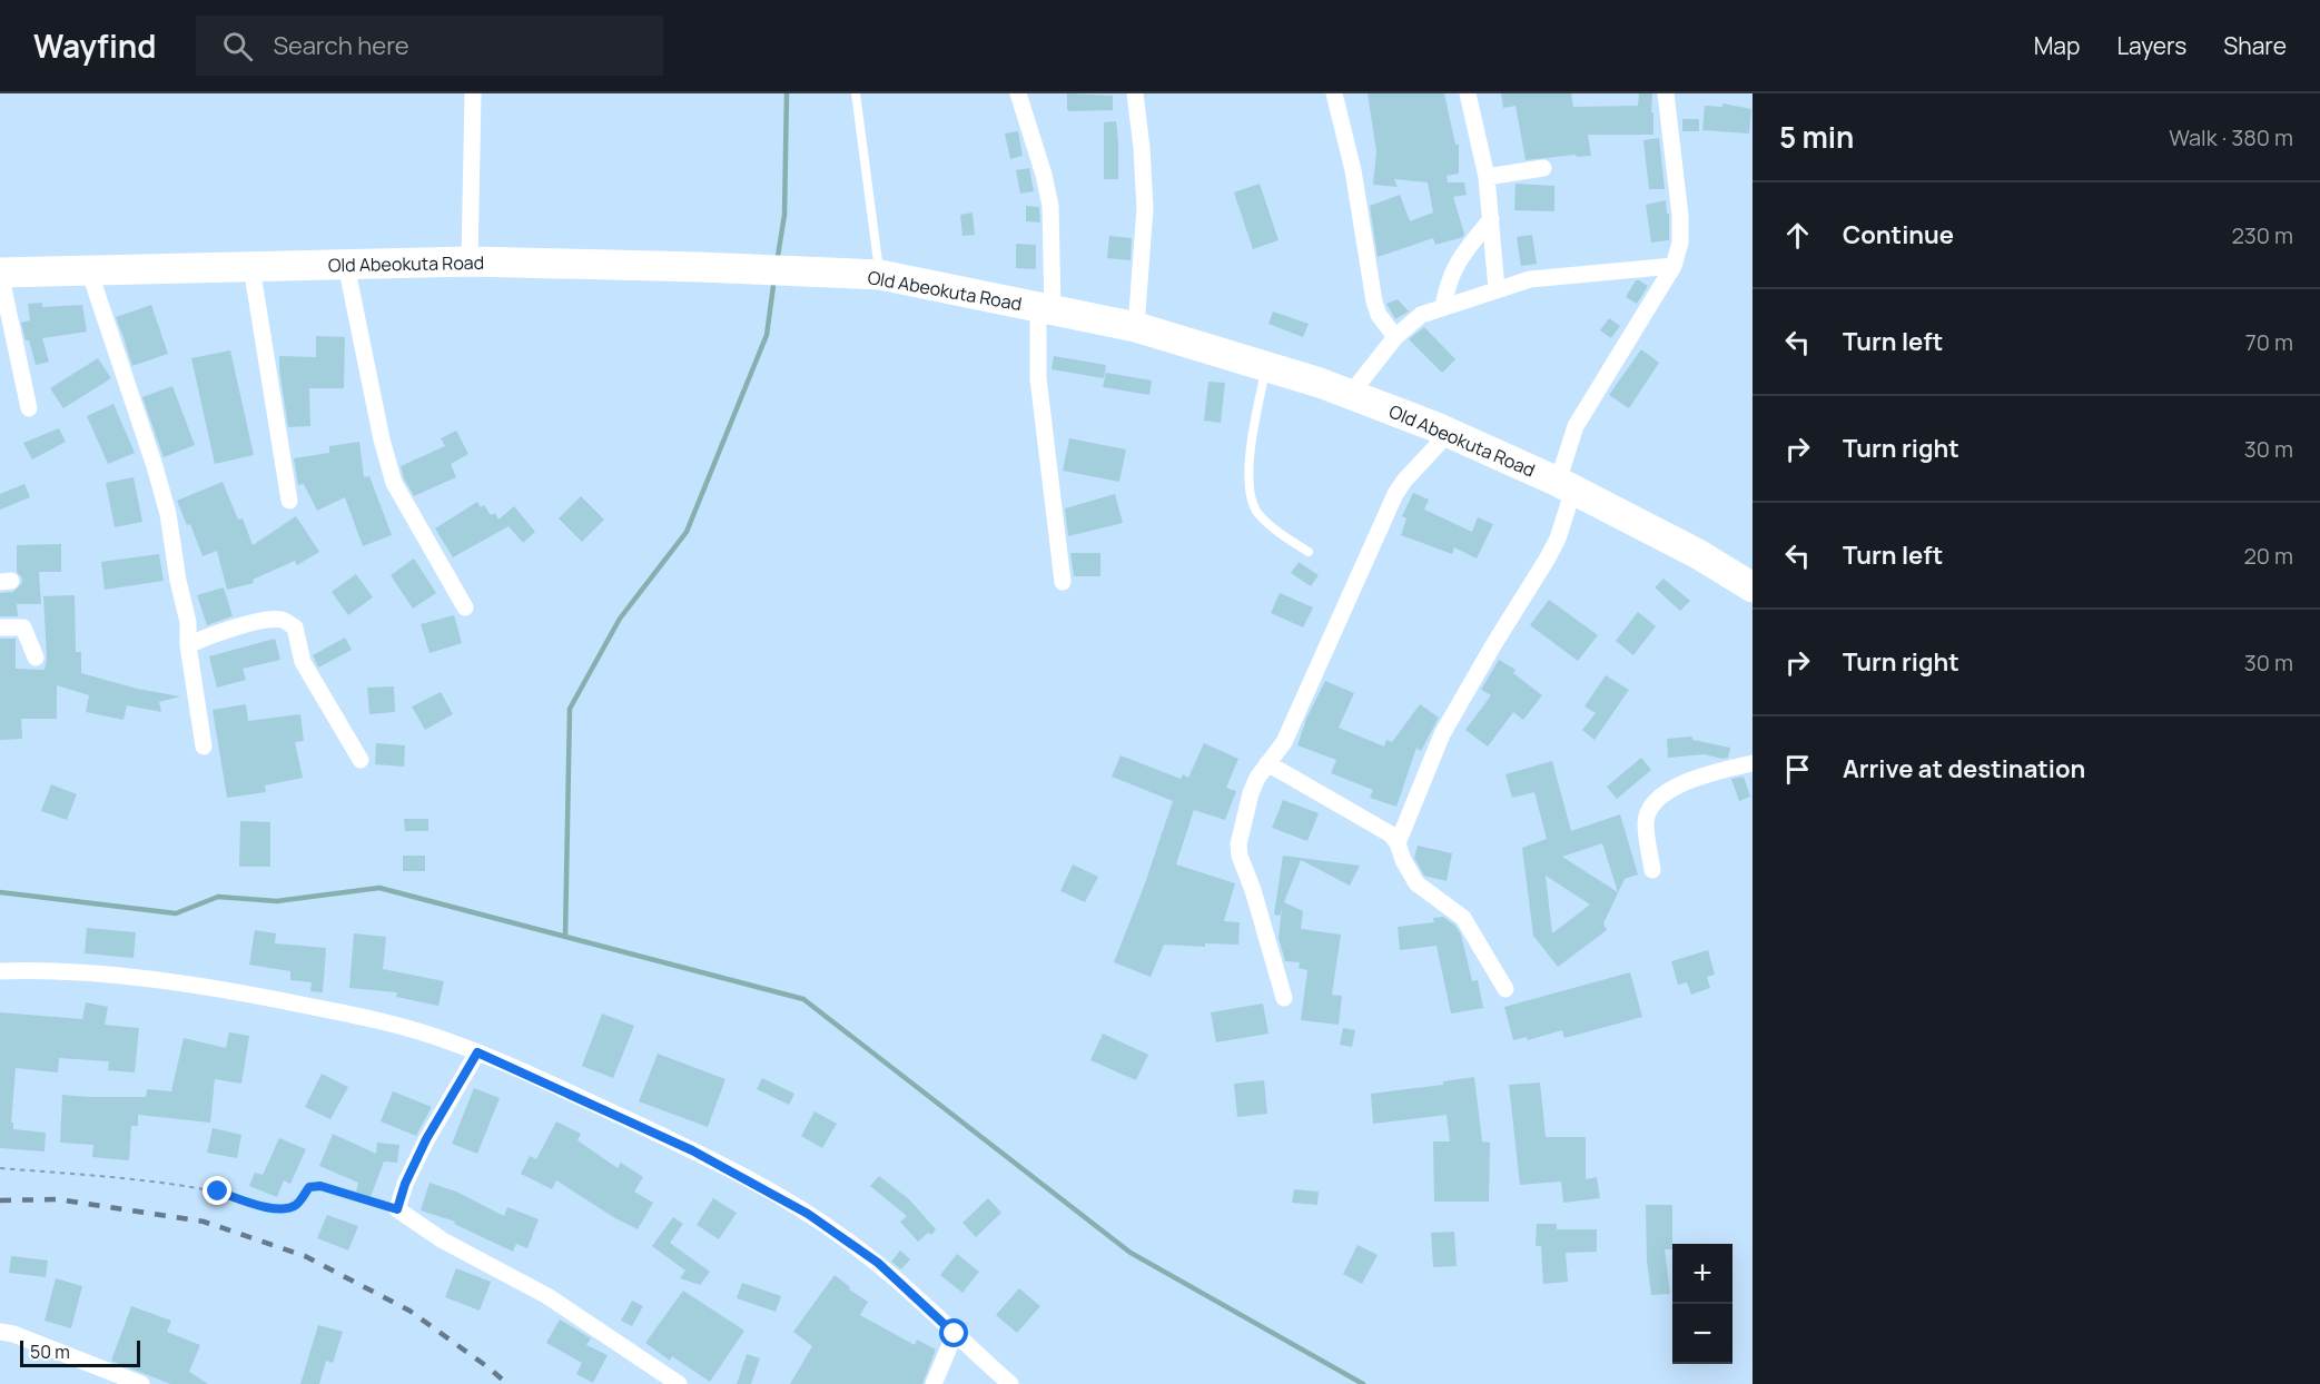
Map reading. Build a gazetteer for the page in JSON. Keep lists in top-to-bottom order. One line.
{"streets":{"highway":["Old Abeokuta Road"]},"scale_bar":"50 m","page":{"header":"Wayfind","search":"Search here","nav":["Map","Layers","Share"],"heading":["5 min","Walk · 380 m"],"list":[["Continue","230 m"],["Turn left","70 m"],["Turn right","30 m"],["Turn left","20 m"],["Turn right","30 m"],"Arrive at destination"],"map_buttons":["+","−"],"scale":"50 m"}}
